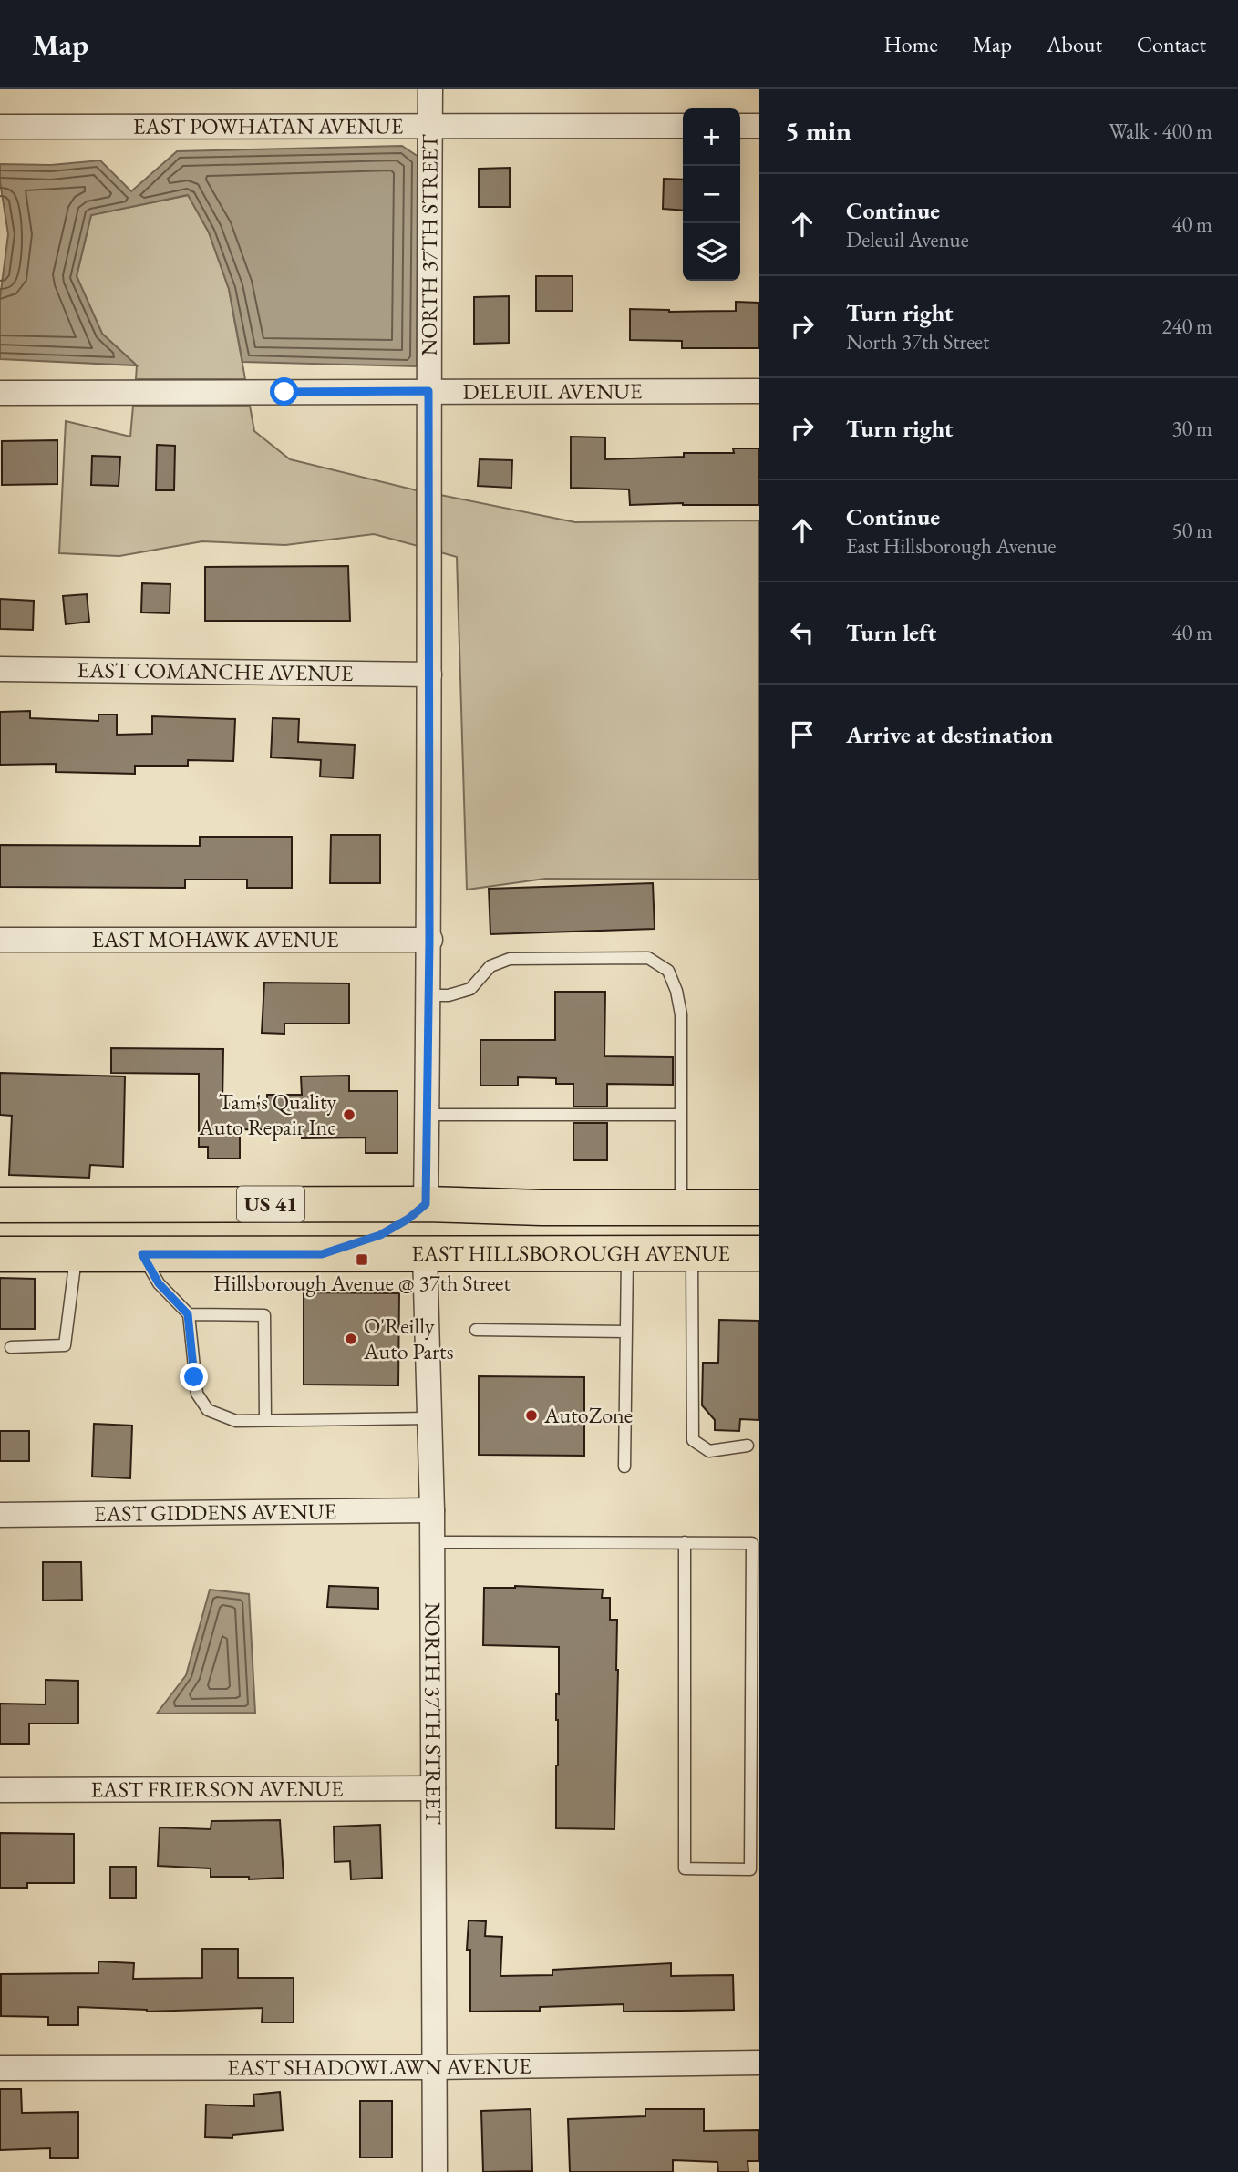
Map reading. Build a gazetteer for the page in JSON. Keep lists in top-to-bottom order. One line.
{"streets":{"main road":["US 41","EAST HILLSBOROUGH AVENUE"],"street":["EAST POWHATAN AVENUE","NORTH 37TH STREET","DELEUIL AVENUE","EAST COMANCHE AVENUE","EAST MOHAWK AVENUE","EAST GIDDENS AVENUE","EAST FRIERSON AVENUE","EAST SHADOWLAWN AVENUE"]},"crossings":[["EAST POWHATAN AVENUE","NORTH 37TH STREET"],["NORTH 37TH STREET","DELEUIL AVENUE"],["NORTH 37TH STREET","EAST COMANCHE AVENUE"],["NORTH 37TH STREET","EAST MOHAWK AVENUE"],["NORTH 37TH STREET","US 41"],["NORTH 37TH STREET","EAST HILLSBOROUGH AVENUE"],["NORTH 37TH STREET","EAST GIDDENS AVENUE"],["NORTH 37TH STREET","EAST FRIERSON AVENUE"],["NORTH 37TH STREET","EAST SHADOWLAWN AVENUE"]],"places":{"other":["Tam's Quality Auto Repair Inc","O'Reilly Auto Parts","AutoZone"],"transit":["Hillsborough Avenue @ 37th Street"]},"page":{"header":"Map","nav":["Home","Map","About","Contact"],"heading":["5 min","Walk · 400 m"],"map_buttons":["+","−"],"list":[["Continue","Deleuil Avenue","40 m"],["Turn right","North 37th Street","240 m"],["Turn right","30 m"],["Continue","East Hillsborough Avenue","50 m"],["Turn left","40 m"],"Arrive at destination"]}}
